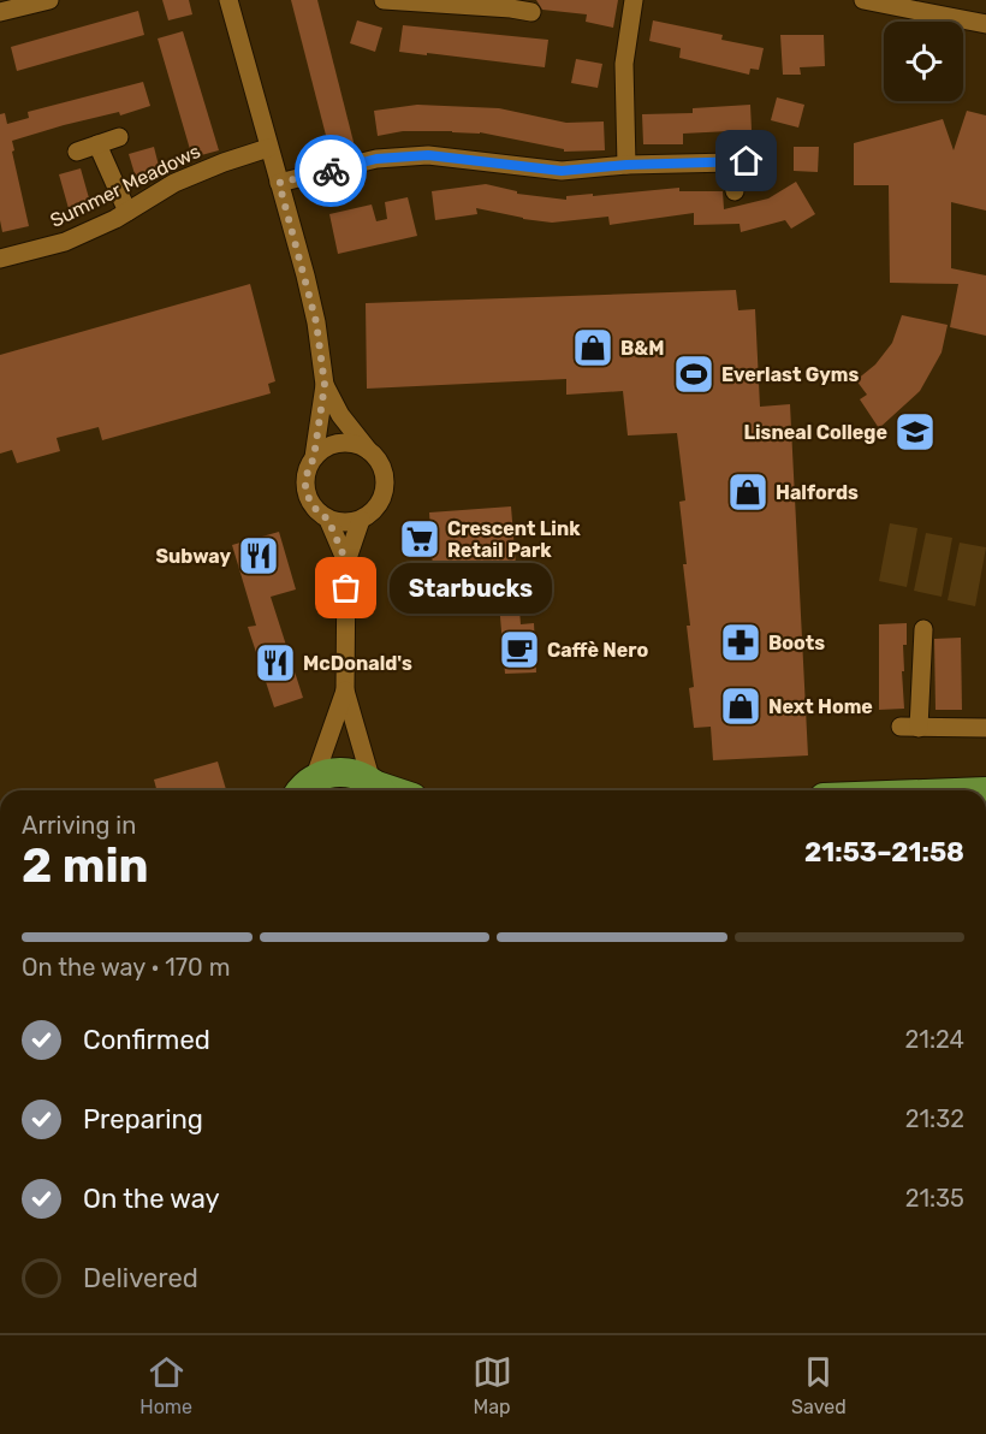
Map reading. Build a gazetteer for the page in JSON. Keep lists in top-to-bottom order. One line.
{"streets":{"street":["Summer Meadows"]},"places":{"shop":["B&M","Halfords","Next Home"],"sports":["Everlast Gyms"],"school or university":["Lisneal College"],"supermarket":["Crescent Link Retail Park"],"restaurant":["Subway","McDonald's"],"other":["Starbucks"],"pharmacy":["Boots"],"cafe":["Caffè Nero"]},"page":{"bubble":"Starbucks","heading":["2 min","Arriving in","21:53–21:58"],"bar":"On the way · 170 m","list":[["Confirmed","21:24"],["Preparing","21:32"],["On the way","21:35"],"Delivered"],"tabs":["Home","Map","Saved"]}}
